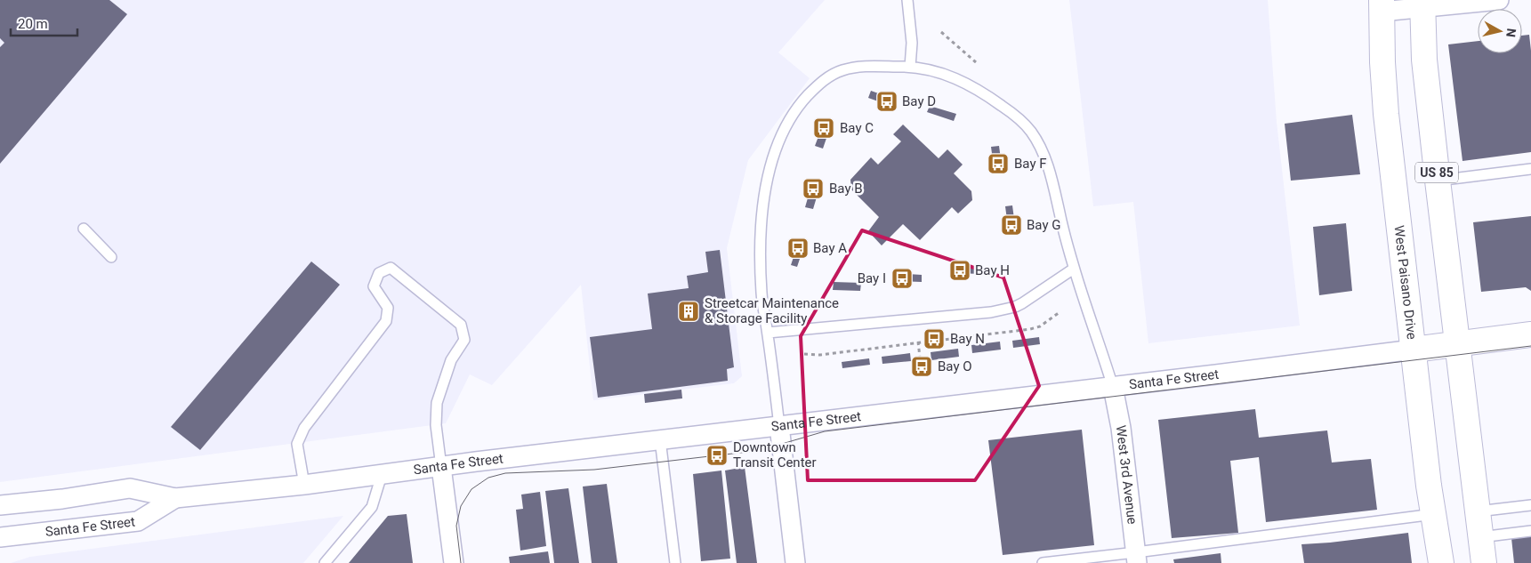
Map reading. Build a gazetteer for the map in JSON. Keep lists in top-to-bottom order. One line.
{"streets":{"main road":["US 85","West Paisano Drive","Santa Fe Street"],"street":["West 3rd Avenue"]},"crossings":[["US 85","Santa Fe Street"],["West Paisano Drive","Santa Fe Street"],["Santa Fe Street","West 3rd Avenue"]],"places":{"bus stop":["Bay D","Bay C","Bay F","Bay B","Bay G","Bay A","Bay H","Bay I","Bay N","Bay O","Downtown Transit Center"],"building":["Streetcar Maintenance & Storage Facility"]},"scale_bar":"20 m","north":"right"}
